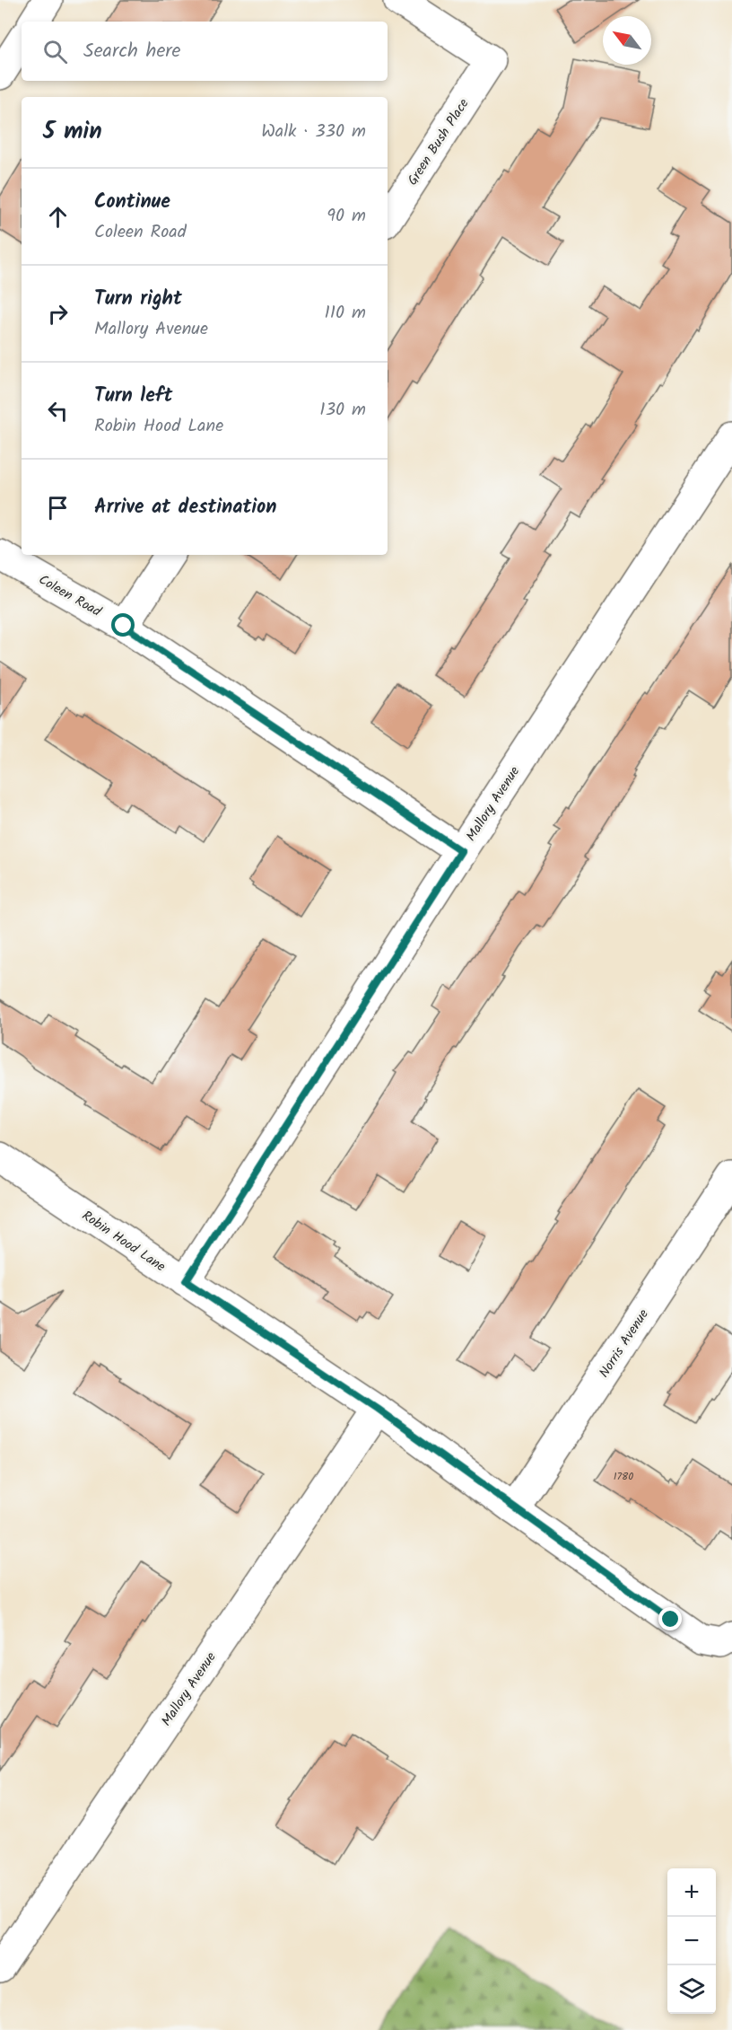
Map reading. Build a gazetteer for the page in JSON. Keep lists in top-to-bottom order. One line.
{"streets":{"street":["Green Bush Place","Coleen Road","Mallory Avenue","Robin Hood Lane","Norris Avenue"]},"crossings":[["Coleen Road","Mallory Avenue"],["Mallory Avenue","Robin Hood Lane"],["Robin Hood Lane","Norris Avenue"]],"house_numbers":["1780"],"north":"top left","page":{"search":"Search here","heading":["5 min","Walk · 330 m"],"list":[["Continue","Coleen Road","90 m"],["Turn right","Mallory Avenue","110 m"],["Turn left","Robin Hood Lane","130 m"],"Arrive at destination"],"map_buttons":["+","−"]}}
